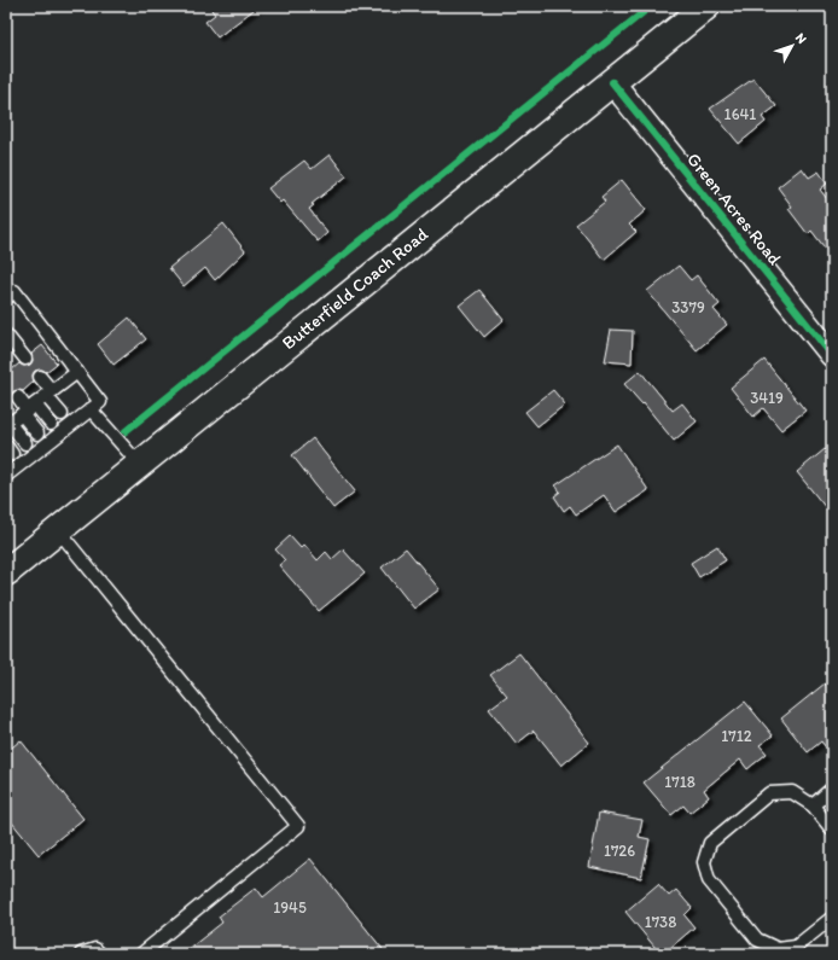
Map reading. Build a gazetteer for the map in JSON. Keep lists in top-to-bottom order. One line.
{"streets":{"main road":["Butterfield Coach Road"],"street":["Green Acres Road"]},"crossings":[["Green Acres Road","Butterfield Coach Road"]],"house_numbers":["1641","3379","3419","1712","1718","1726","1945","1738"],"north":"top right"}
